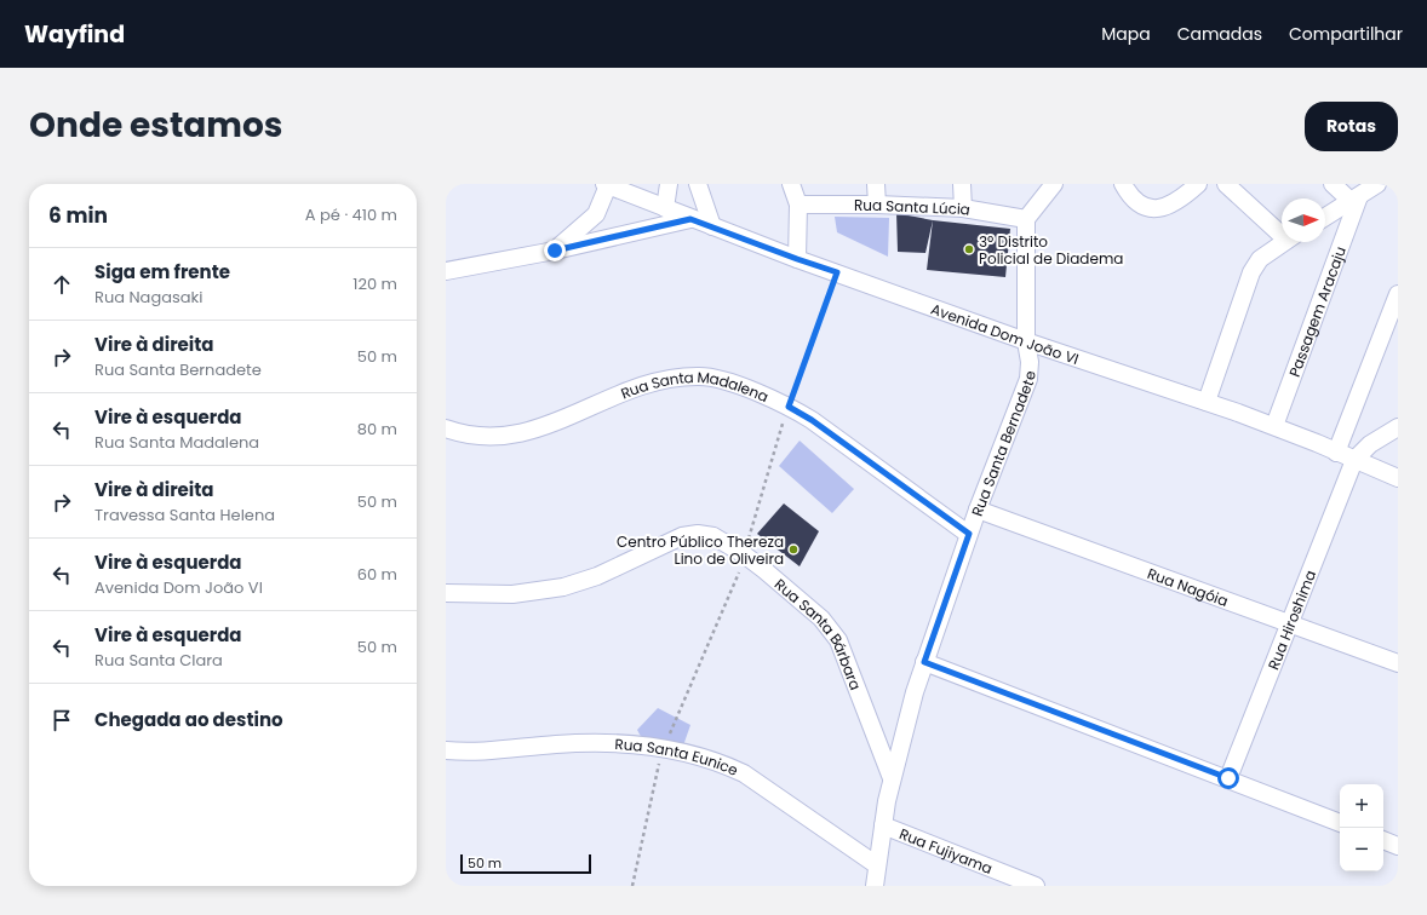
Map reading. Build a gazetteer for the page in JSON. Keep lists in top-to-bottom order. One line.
{"streets":{"street":["Rua Santa Lúcia","Passagem Aracaju","Avenida Dom João VI","Rua Santa Madalena","Rua Santa Bernadete","Rua Nagóia","Rua Hiroshima","Rua Santa Bárbara","Rua Santa Eunice","Rua Fujiyama"]},"crossings":[["Rua Santa Lúcia","Rua Santa Bernadete"],["Passagem Aracaju","Avenida Dom João VI"],["Avenida Dom João VI","Rua Santa Bernadete"],["Avenida Dom João VI","Rua Hiroshima"],["Rua Santa Madalena","Rua Santa Bernadete"],["Rua Santa Bernadete","Rua Nagóia"],["Rua Santa Bernadete","Rua Santa Bárbara"],["Rua Santa Bernadete","Rua Santa Eunice"],["Rua Santa Bernadete","Rua Fujiyama"],["Rua Nagóia","Rua Hiroshima"]],"places":["3º Distrito Policial de Diadema","Centro Público Thereza Lino de Oliveira"],"scale_bar":"50 m","north":"right","page":{"header":"Wayfind","nav":["Mapa","Camadas","Compartilhar"],"title":"Onde estamos","buttons":"Rotas","heading":["6 min","A pé · 410 m"],"list":[["Siga em frente","Rua Nagasaki","120 m"],["Vire à direita","Rua Santa Bernadete","50 m"],["Vire à esquerda","Rua Santa Madalena","80 m"],["Vire à direita","Travessa Santa Helena","50 m"],["Vire à esquerda","Avenida Dom João VI","60 m"],["Vire à esquerda","Rua Santa Clara","50 m"],"Chegada ao destino"],"map_buttons":["+","−"],"scale":"50 m"}}
